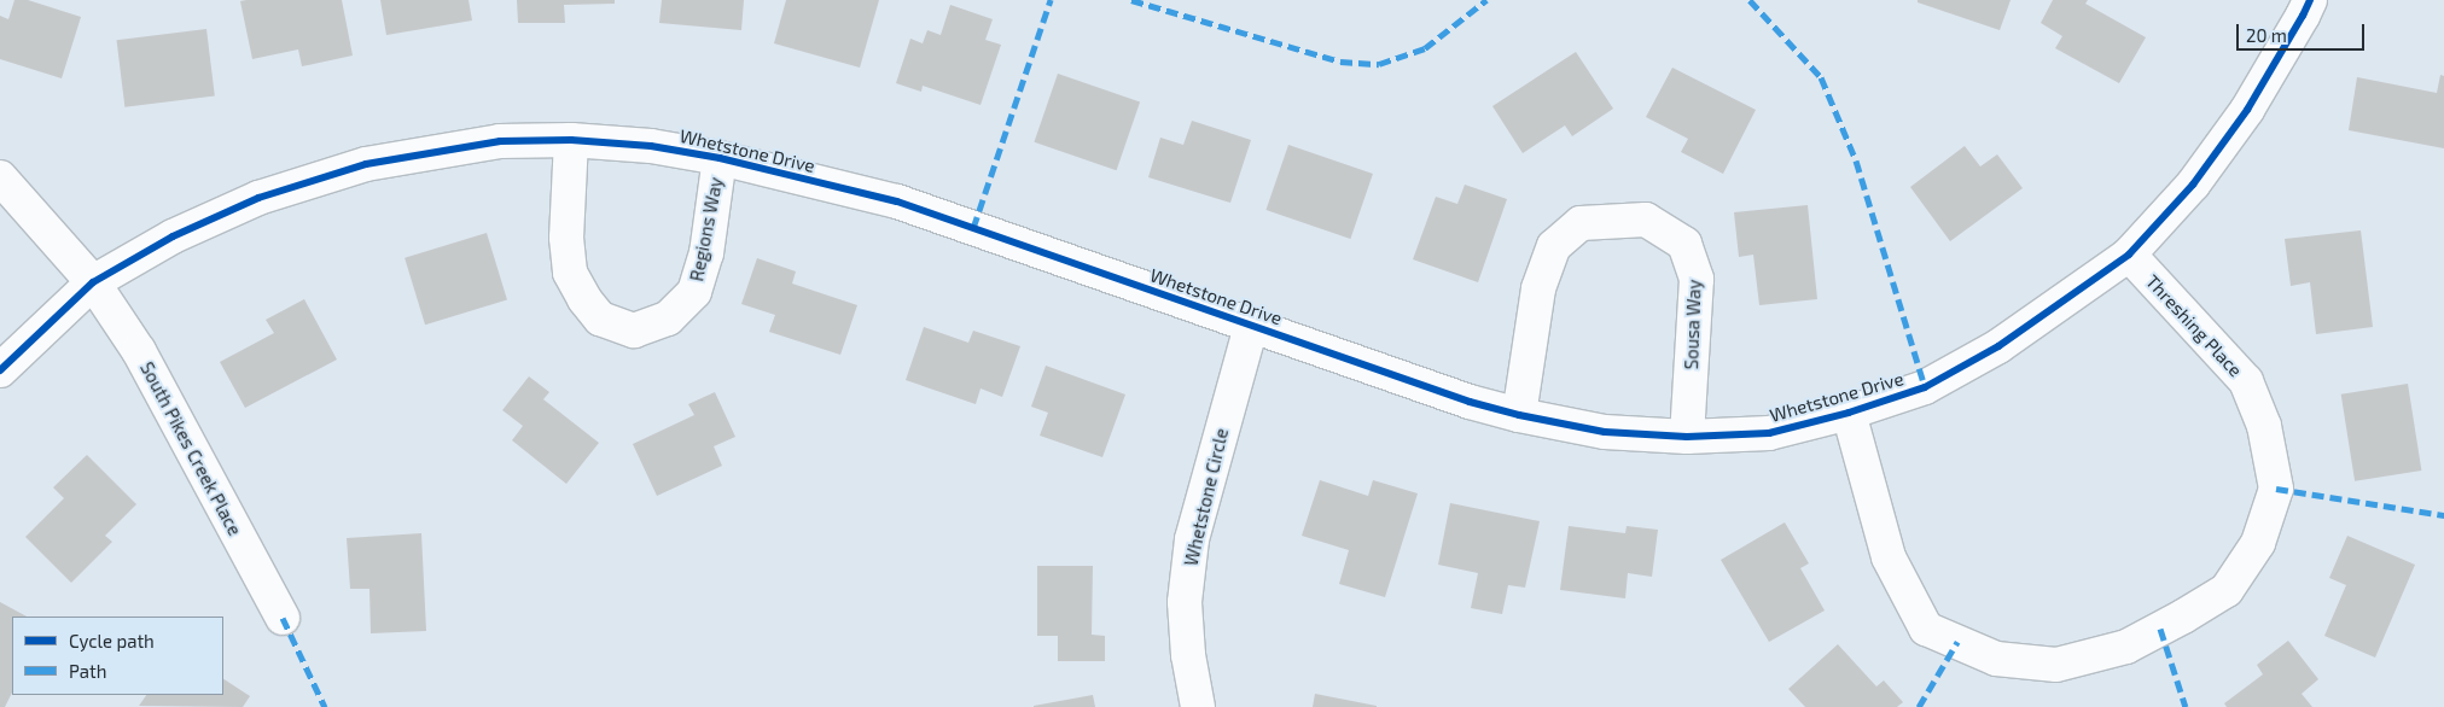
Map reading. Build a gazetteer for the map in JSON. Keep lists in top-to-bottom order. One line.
{"streets":{"street":["Whetstone Drive","Regions Way","Sousa Way","Threshing Place","South Pikes Creek Place","Whetstone Circle"]},"crossings":[["Whetstone Drive","Regions Way"],["Whetstone Drive","Sousa Way"],["Whetstone Drive","Threshing Place"],["Whetstone Drive","South Pikes Creek Place"],["Whetstone Drive","Whetstone Circle"]],"legend":["Cycle path","Path"],"scale_bar":"20 m"}
